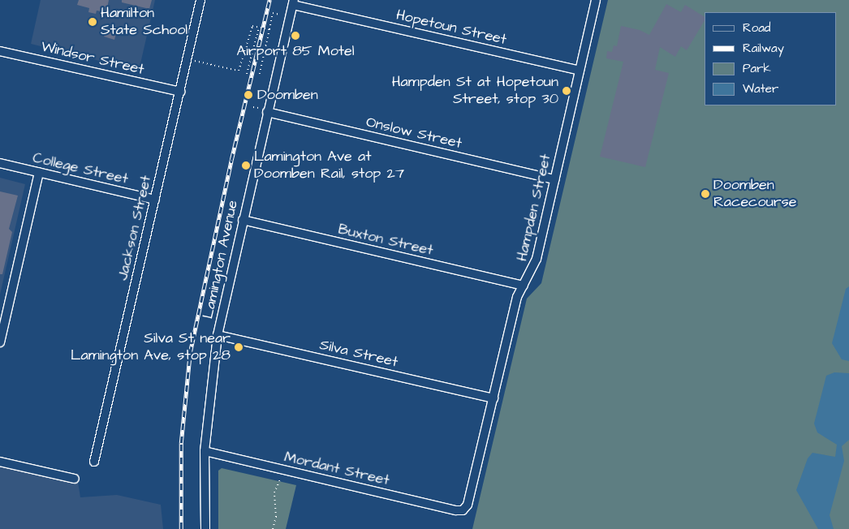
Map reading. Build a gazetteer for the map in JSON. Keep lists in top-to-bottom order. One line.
{"streets":{"street":["Hopetoun Street","Windsor Street","Onslow Street","College Street","Hampden Street","Jackson Street","Buxton Street","Lamington Avenue","Silva Street","Mordant Street"]},"crossings":[["Hopetoun Street","Hampden Street"],["Hopetoun Street","Lamington Avenue"],["Windsor Street","Jackson Street"],["Onslow Street","Hampden Street"],["Onslow Street","Lamington Avenue"],["College Street","Jackson Street"],["Hampden Street","Buxton Street"],["Hampden Street","Silva Street"],["Hampden Street","Mordant Street"],["Buxton Street","Lamington Avenue"],["Lamington Avenue","Silva Street"],["Lamington Avenue","Mordant Street"]],"places":["Hamilton State School","Airport 85 Motel","Hampden St at Hopetoun Street, stop 30","Doomben","Lamington Ave at Doomben Rail, stop 27","Doomben Racecourse","Silva St near Lamington Ave, stop 28"],"legend":["Road","Railway","Park","Water"]}
